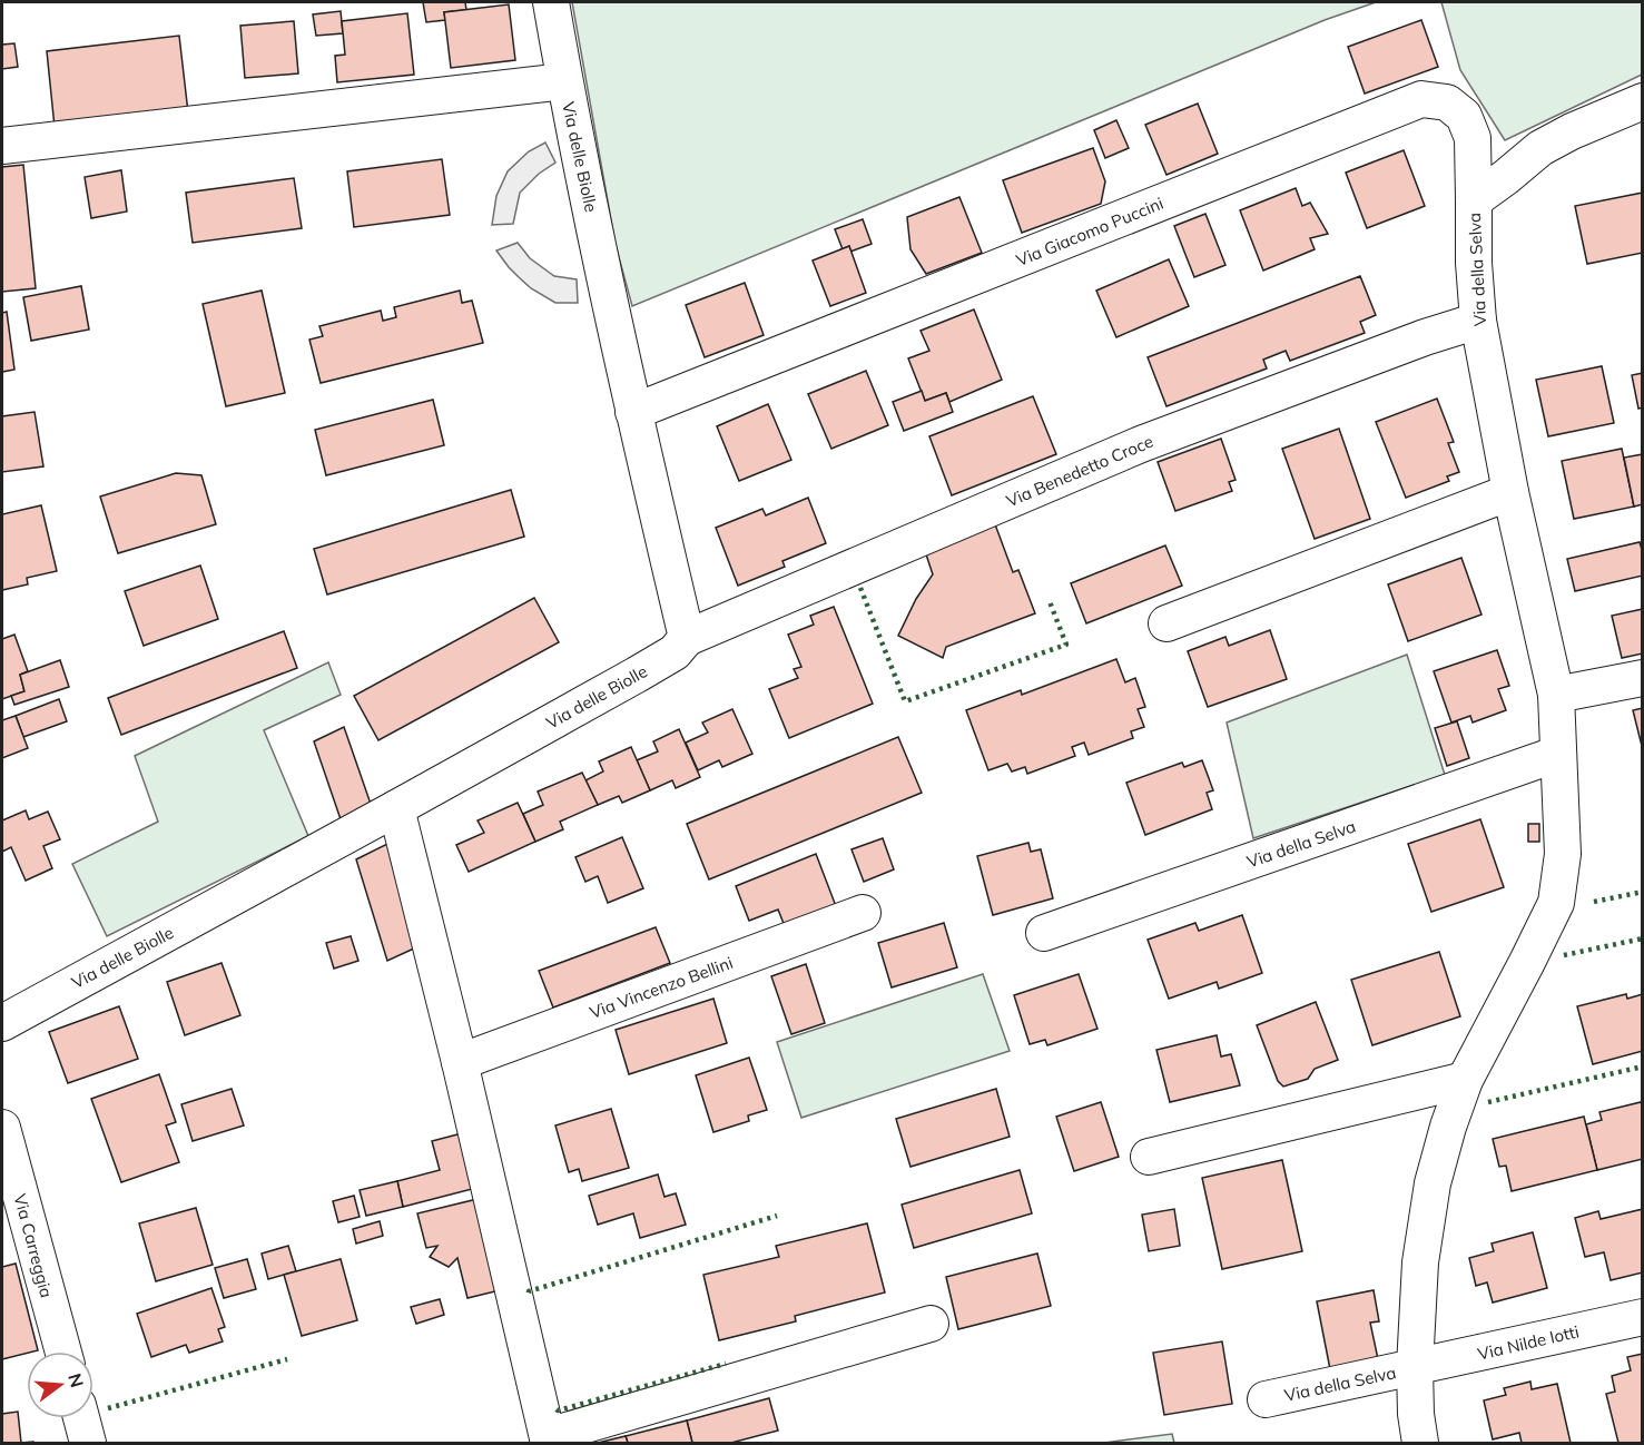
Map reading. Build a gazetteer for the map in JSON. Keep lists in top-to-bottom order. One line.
{"streets":{"street":["Via delle Biolle","Via Giacomo Puccini","Via della Selva","Via Benedetto Croce","Via Vincenzo Bellini","Via Carreggia","Via Nilde Iotti"]},"crossings":[["Via delle Biolle","Via Giacomo Puccini"],["Via delle Biolle","Via Benedetto Croce"],["Via Giacomo Puccini","Via della Selva"],["Via della Selva","Via Benedetto Croce"],["Via della Selva","Via Nilde Iotti"]],"north":"right"}
